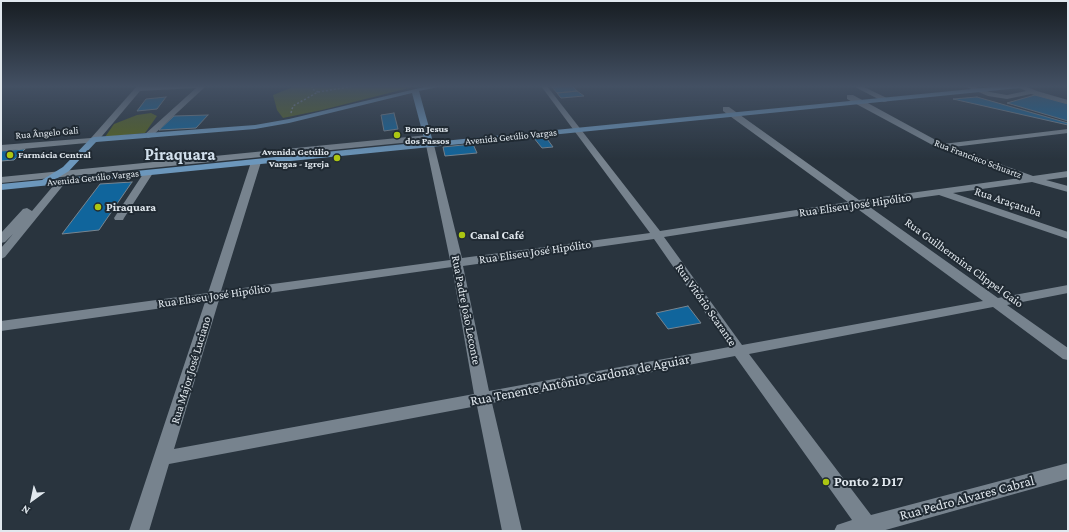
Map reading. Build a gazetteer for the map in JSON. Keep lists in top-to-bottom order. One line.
{"streets":{"main road":["Avenida Getúlio Vargas","Rua Padre João Leconte"],"street":["Rua Ângelo Gali","Rua Francisco Schuartz","Rua Araçatuba","Rua Eliseu José Hipólito","Rua Guilhermina Clippel Gaio","Rua Vitório Scarante","Rua Major José Luciano","Rua Tenente Antônio Cardona de Aguiar","Rua Pedro Alvares Cabral"]},"crossings":[["Avenida Getúlio Vargas","Rua Guilhermina Clippel Gaio"],["Avenida Getúlio Vargas","Rua Vitório Scarante"],["Avenida Getúlio Vargas","Rua Padre João Leconte"],["Avenida Getúlio Vargas","Rua Major José Luciano"],["Rua Francisco Schuartz","Rua Eliseu José Hipólito"],["Rua Araçatuba","Rua Eliseu José Hipólito"],["Rua Eliseu José Hipólito","Rua Guilhermina Clippel Gaio"],["Rua Eliseu José Hipólito","Rua Vitório Scarante"],["Rua Eliseu José Hipólito","Rua Padre João Leconte"],["Rua Eliseu José Hipólito","Rua Major José Luciano"],["Rua Guilhermina Clippel Gaio","Rua Tenente Antônio Cardona de Aguiar"],["Rua Vitório Scarante","Rua Tenente Antônio Cardona de Aguiar"],["Rua Vitório Scarante","Rua Pedro Alvares Cabral"],["Rua Padre João Leconte","Rua Tenente Antônio Cardona de Aguiar"],["Rua Major José Luciano","Rua Tenente Antônio Cardona de Aguiar"]],"districts":["Piraquara"],"places":["Bom Jesus dos Passos","Farmácia Central","Avenida Getúlio Vargas - Igreja","Piraquara","Canal Café","Ponto 2 D17"],"north":"bottom left"}
